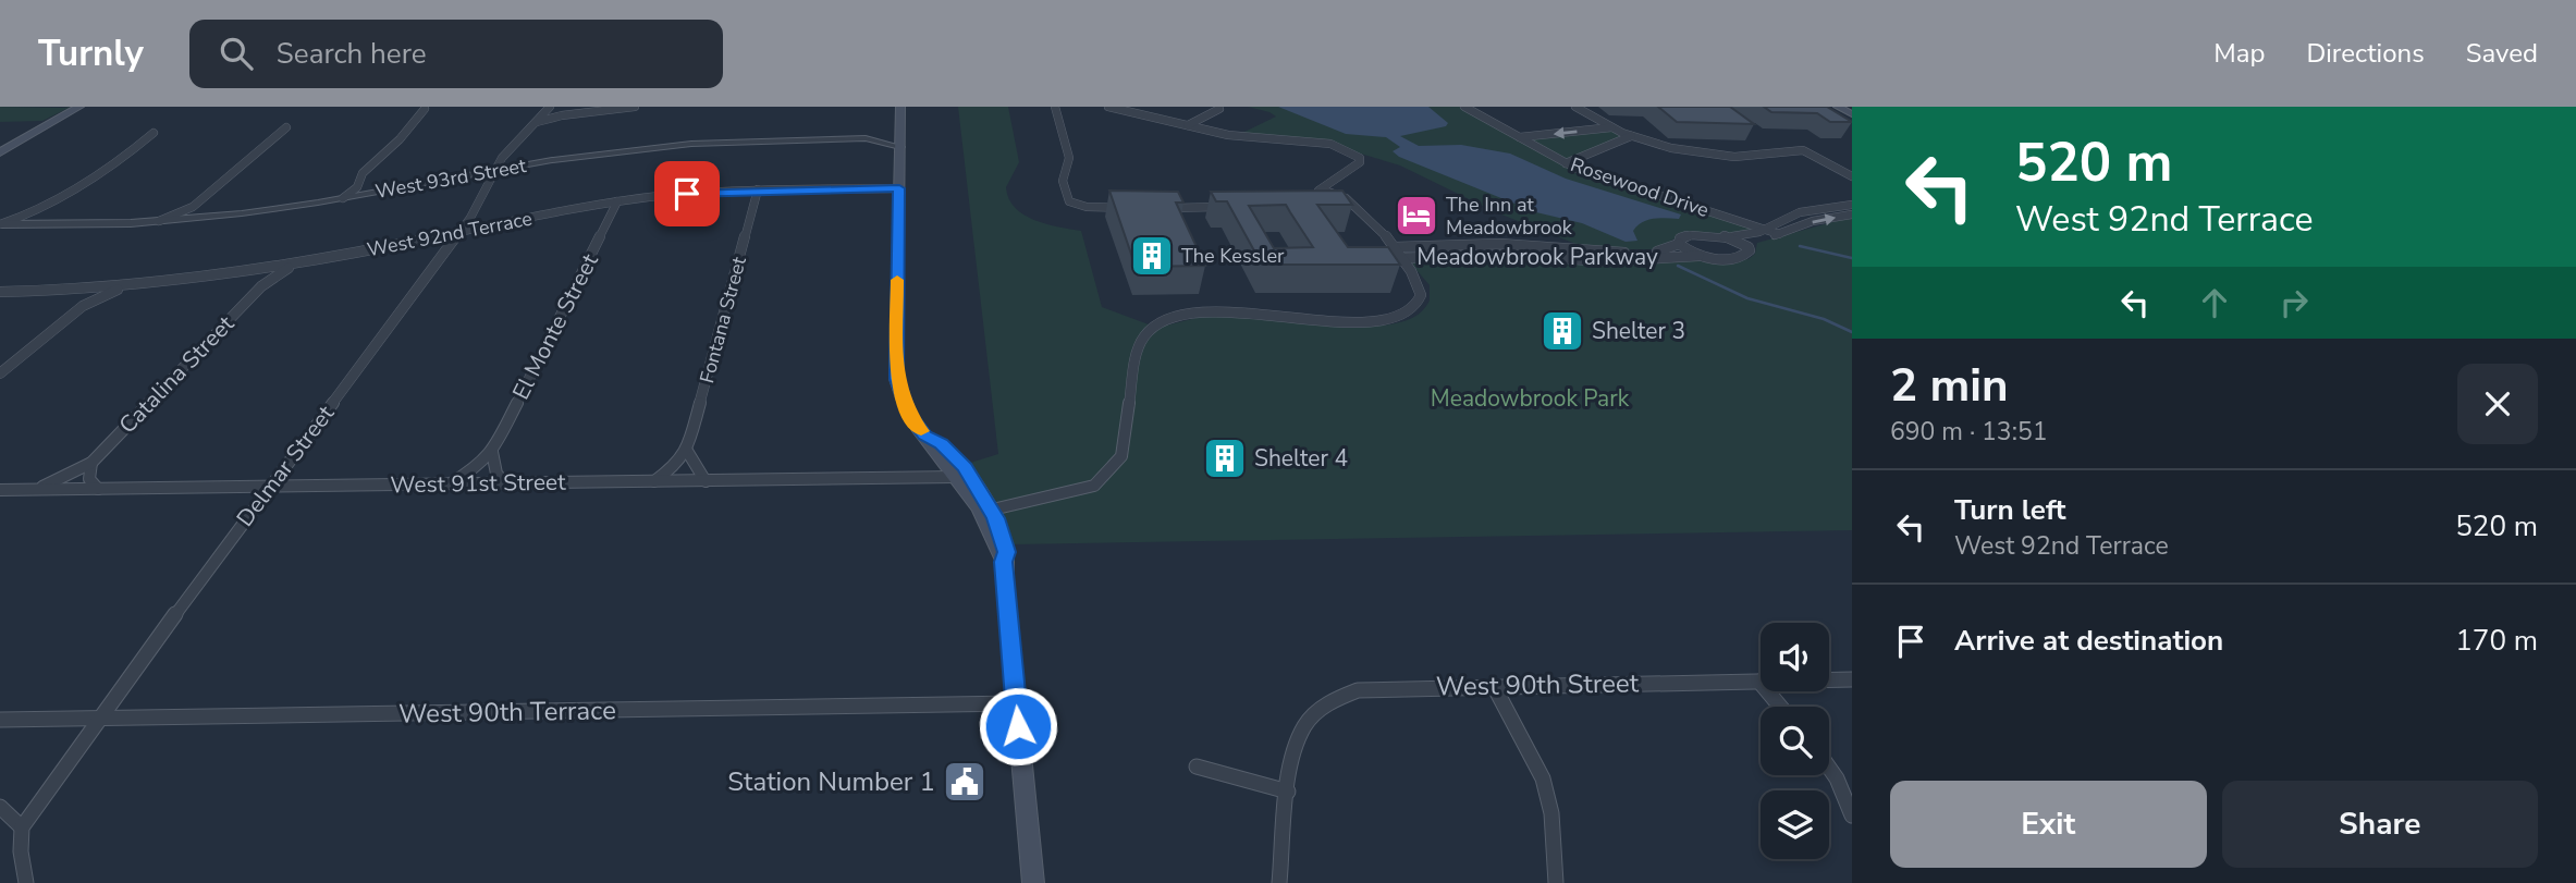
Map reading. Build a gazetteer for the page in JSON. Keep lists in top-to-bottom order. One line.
{"streets":{"street":["West 93rd Street","Rosewood Drive","West 92nd Terrace","Meadowbrook Parkway","Fontana Street","El Monte Street","Catalina Street","Delmar Street","West 91st Street","West 90th Street","West 90th Terrace"]},"crossings":[["West 93rd Street","Delmar Street"],["Rosewood Drive","Meadowbrook Parkway"],["West 92nd Terrace","Fontana Street"],["West 92nd Terrace","El Monte Street"],["West 92nd Terrace","Catalina Street"],["West 92nd Terrace","Delmar Street"],["El Monte Street","West 91st Street"],["Catalina Street","West 91st Street"],["Delmar Street","West 91st Street"],["Delmar Street","West 90th Terrace"]],"parks":["Meadowbrook Park"],"places":{"hotel":["The Inn at Meadowbrook"],"building":["The Kessler","Shelter 3","Shelter 4"],"public building":["Station Number 1"]},"page":{"header":"Turnly","search":"Search here","nav":["Map","Directions","Saved"],"turn":["520 m","West 92nd Terrace"],"heading":["2 min","690 m · 13:51"],"list":[{"name":"Turn left","note":"West 92nd Terrace","value":"520 m"},{"name":"Arrive at destination","value":"170 m"}],"buttons":["Exit","Share"]}}
